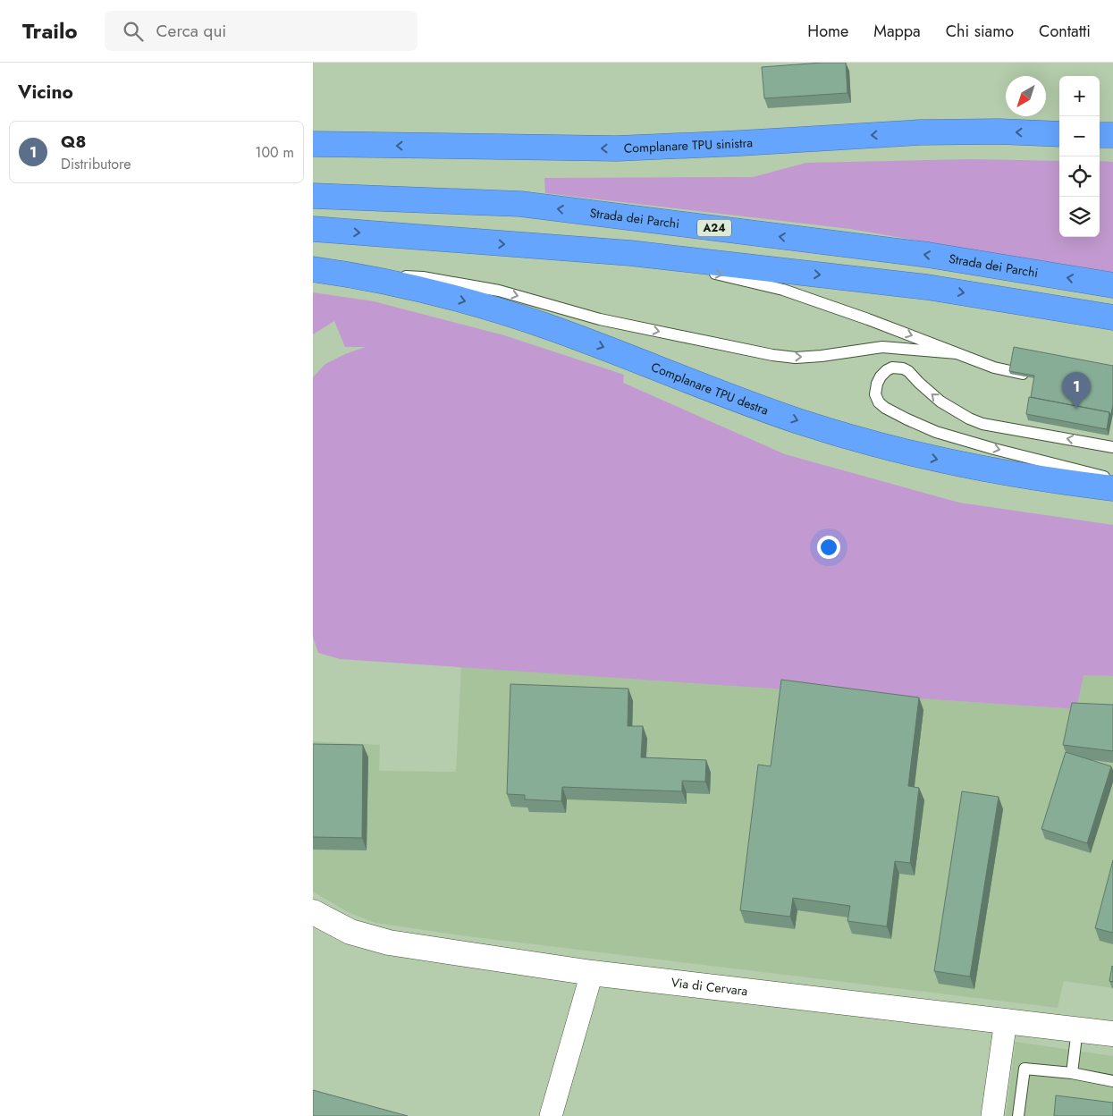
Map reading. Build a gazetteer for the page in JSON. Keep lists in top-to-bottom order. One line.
{"streets":{"highway":["Complanare TPU sinistra","Strada dei Parchi","A24","Complanare TPU destra"],"street":["Via di Cervara"]},"north":"bottom left","page":{"header":"Trailo","search":"Cerca qui","nav":["Home","Mappa","Chi siamo","Contatti"],"heading":"Vicino","map_buttons":["+","−"],"list":[{"mark":"1","name":"Q8","note":"Distributore","value":"100 m"}],"pins":"1"}}
